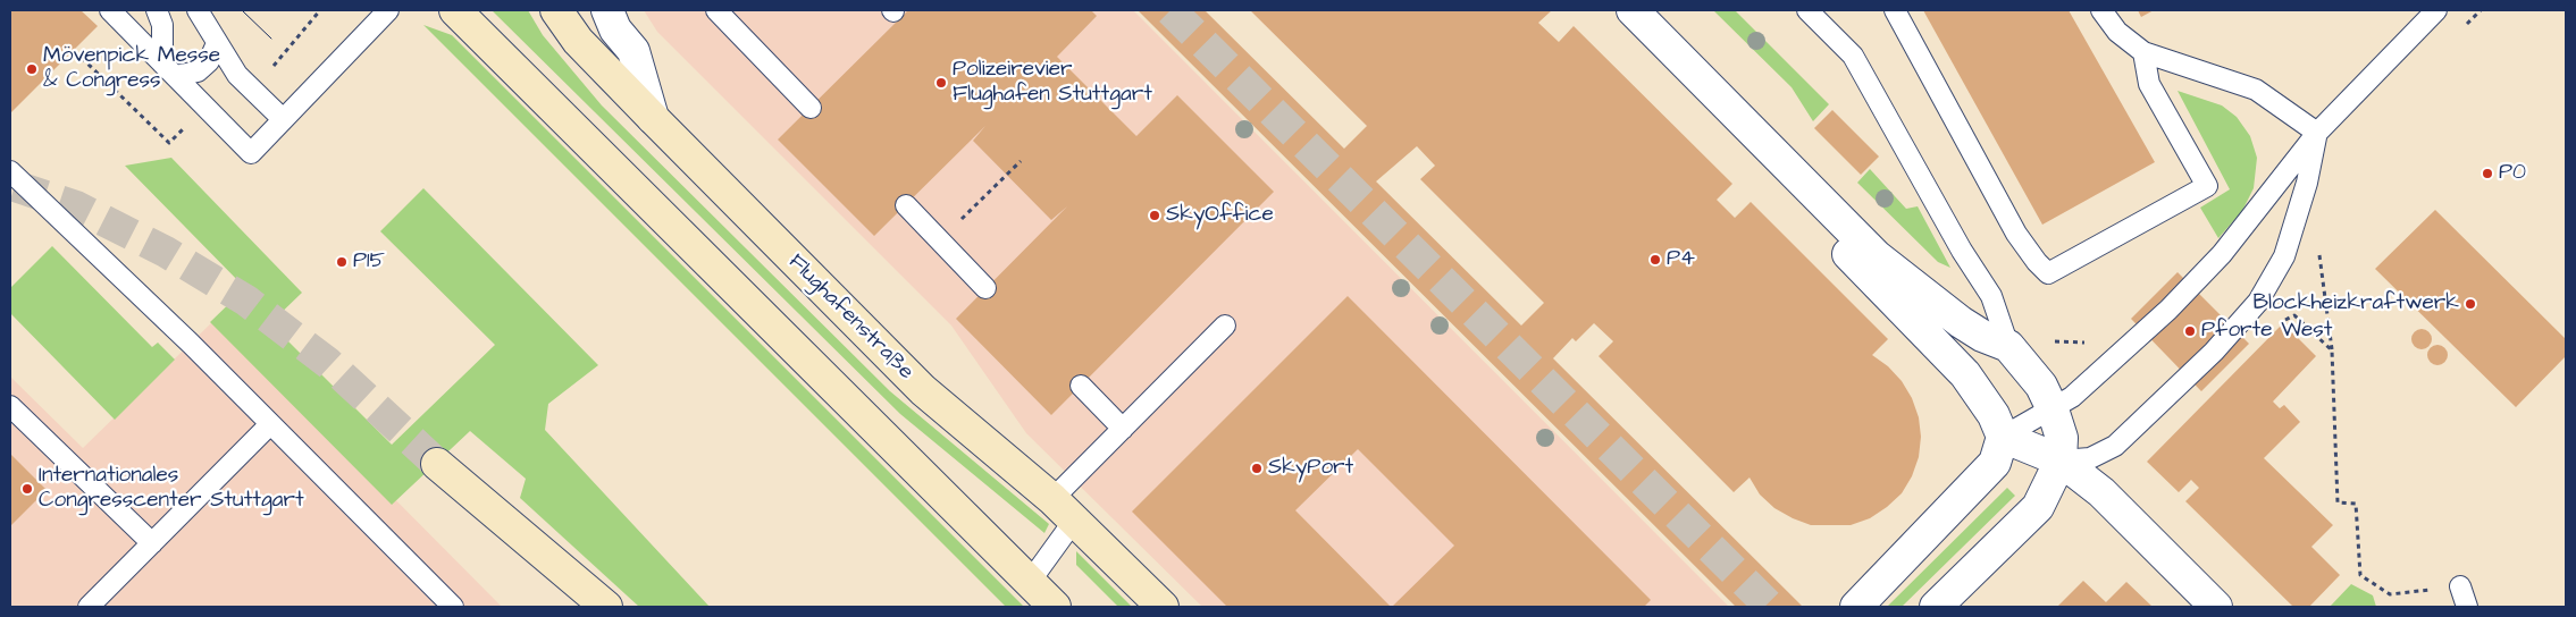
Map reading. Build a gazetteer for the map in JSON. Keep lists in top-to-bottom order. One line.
{"streets":{"main road":["Flughafenstraße"]},"places":["Mövenpick Messe & Congress","Polizeirevier Flughafen Stuttgart","P0","SkyOffice","P4","P15","Blockheizkraftwerk","Pforte West","SkyPort","Internationales Congresscenter Stuttgart"]}
